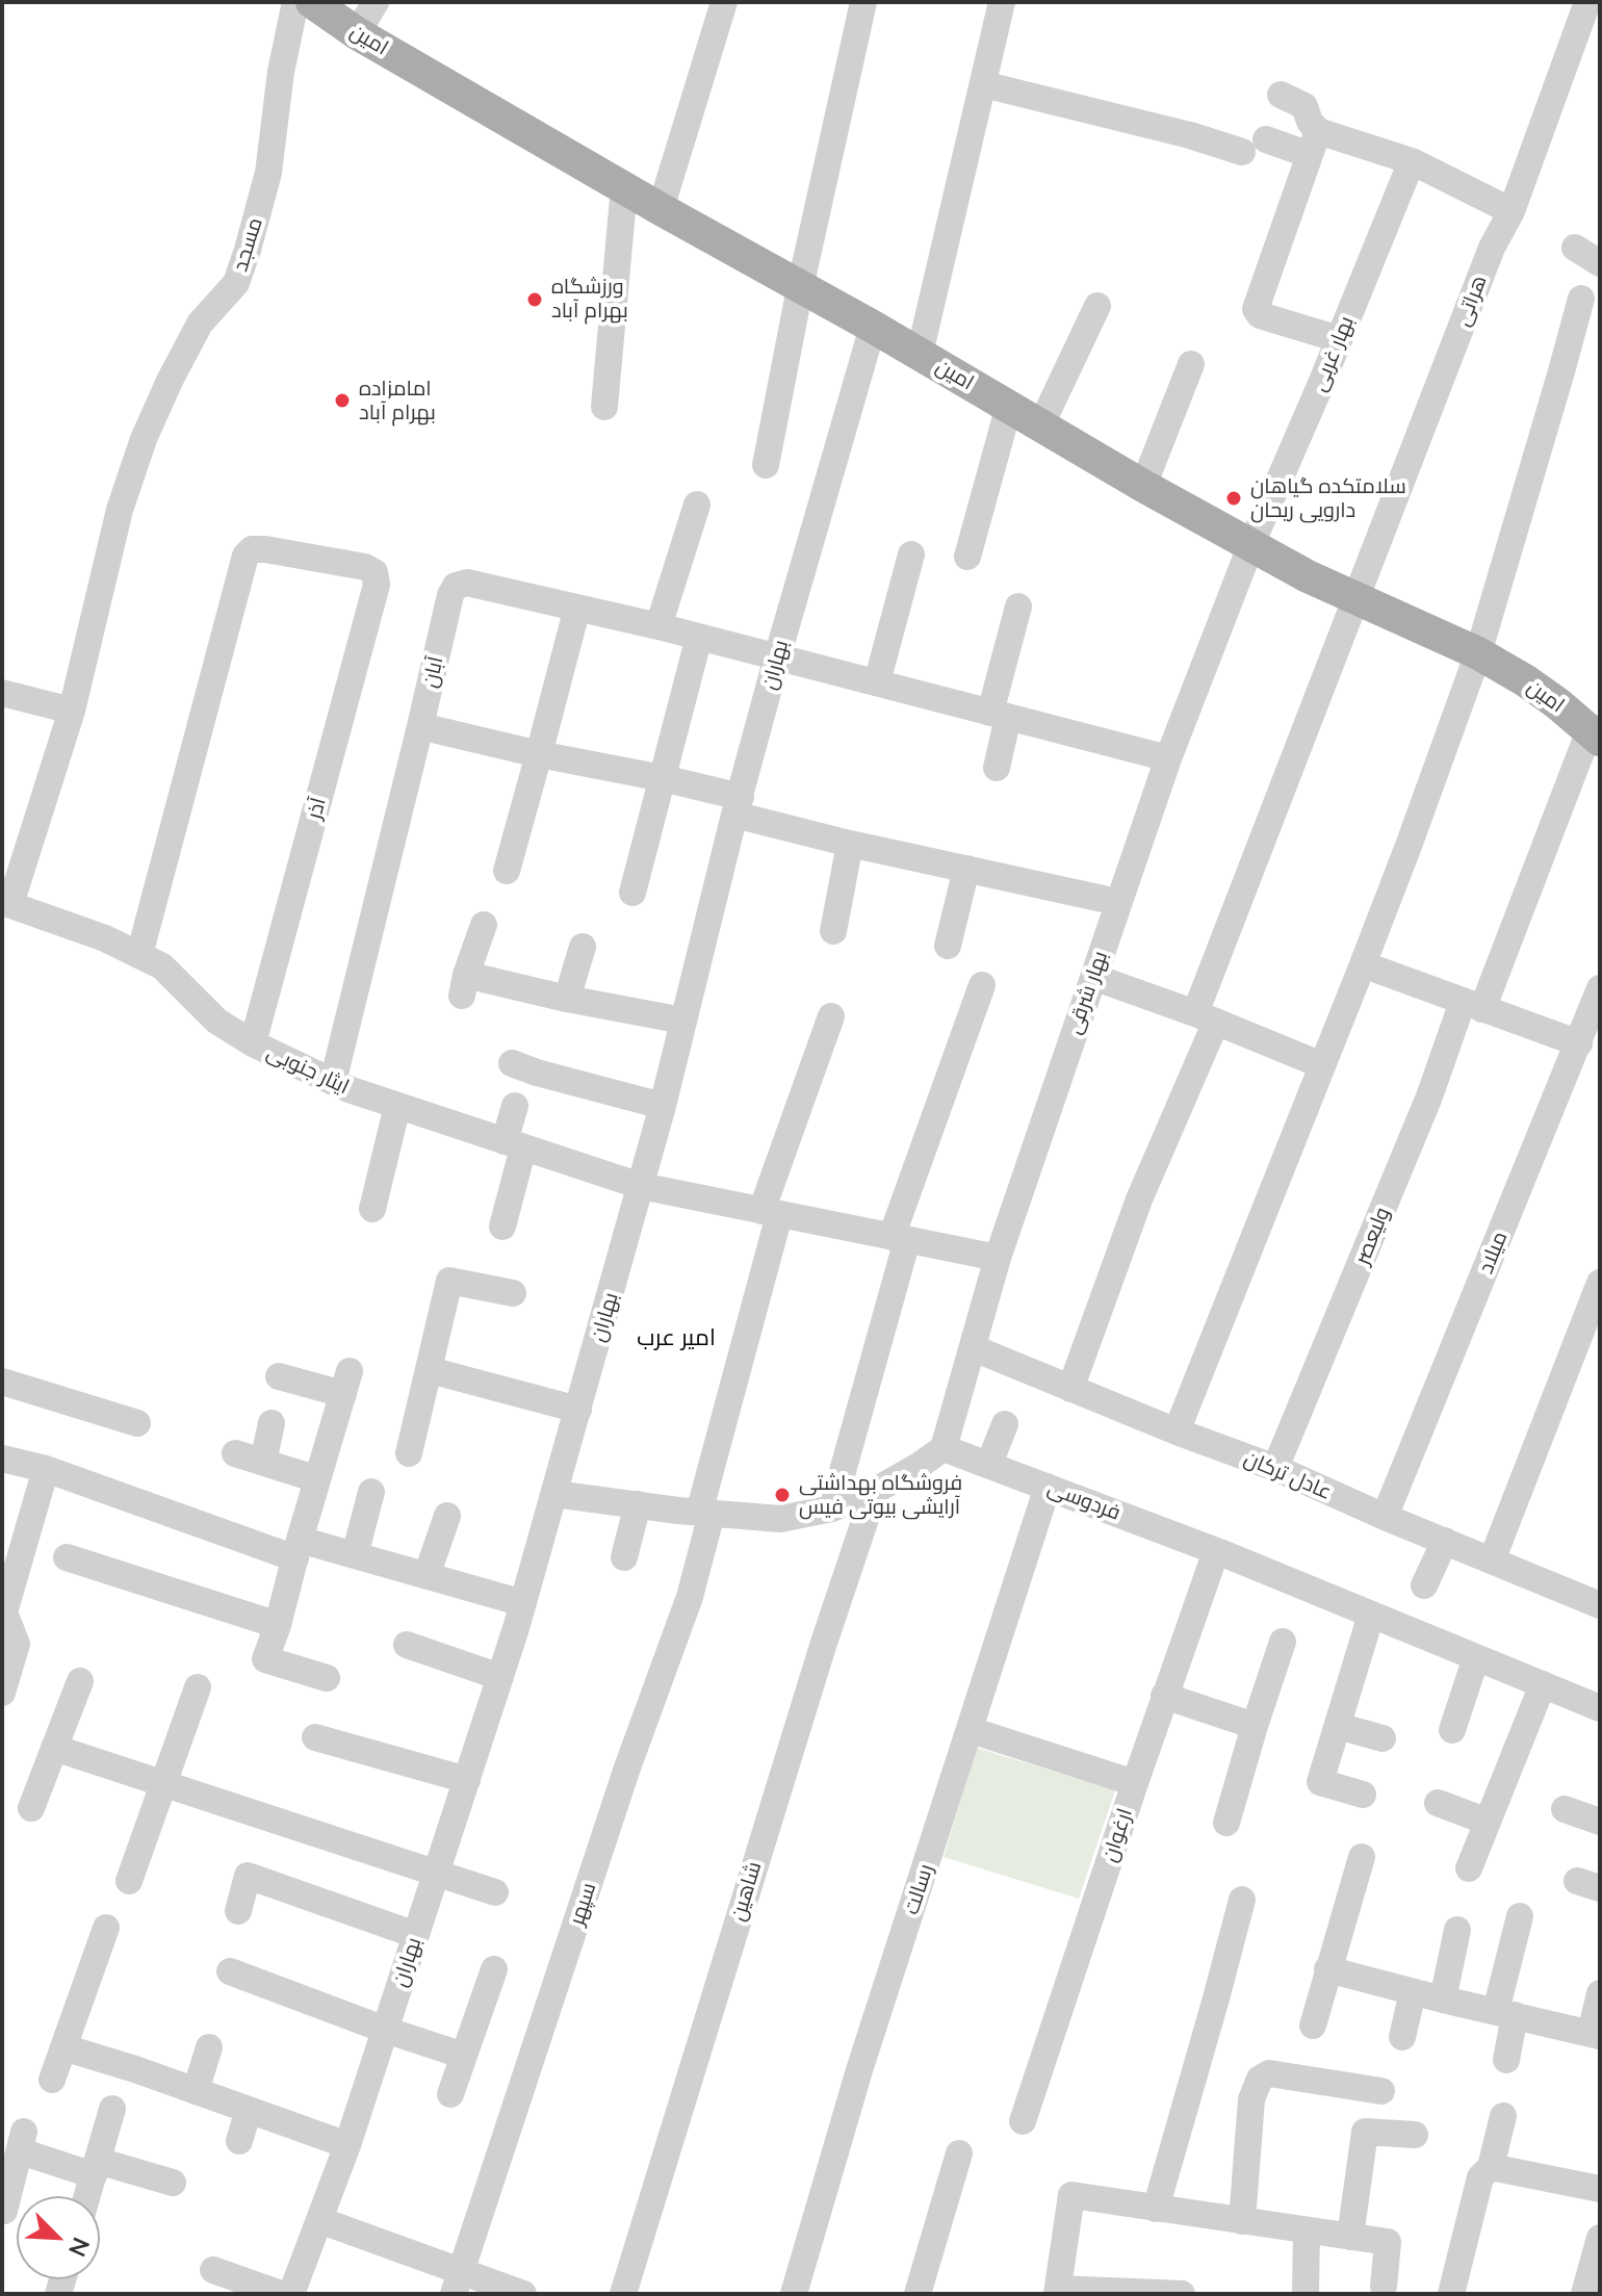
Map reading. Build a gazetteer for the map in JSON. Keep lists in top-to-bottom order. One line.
{"streets":{"main road":["امین"],"street":["مسجد","هراتی","بهار غربی","بهاران","آبان","آذر","بهار شرقی","ایثار جنوبی","ولیعصر","میلاد","عادل ترکان","فردوسی","ارغوان","رسالت","شاهین","سپهر"]},"crossings":[["امین","هراتی"],["امین","بهار غربی"],["امین","بهاران"],["امین","بهار شرقی"],["امین","ولیعصر"],["مسجد","ایثار جنوبی"],["هراتی","عادل ترکان"],["بهار غربی","بهار شرقی"],["بهاران","آبان"],["بهاران","ایثار جنوبی"],["آبان","ایثار جنوبی"],["آذر","ایثار جنوبی"],["بهار شرقی","ایثار جنوبی"],["بهار شرقی","عادل ترکان"],["بهار شرقی","فردوسی"],["ایثار جنوبی","سپهر"],["ولیعصر","عادل ترکان"],["میلاد","عادل ترکان"],["فردوسی","ارغوان"],["فردوسی","رسالت"]],"districts":["امیر عرب"],"places":["ورزشگاه بهرام آباد","امامزاده بهرام آباد","سلامتکده گیاهان دارویی ریحان","فروشگاه بهداشتی آرایشی بیوتی فیس"],"north":"bottom right"}
